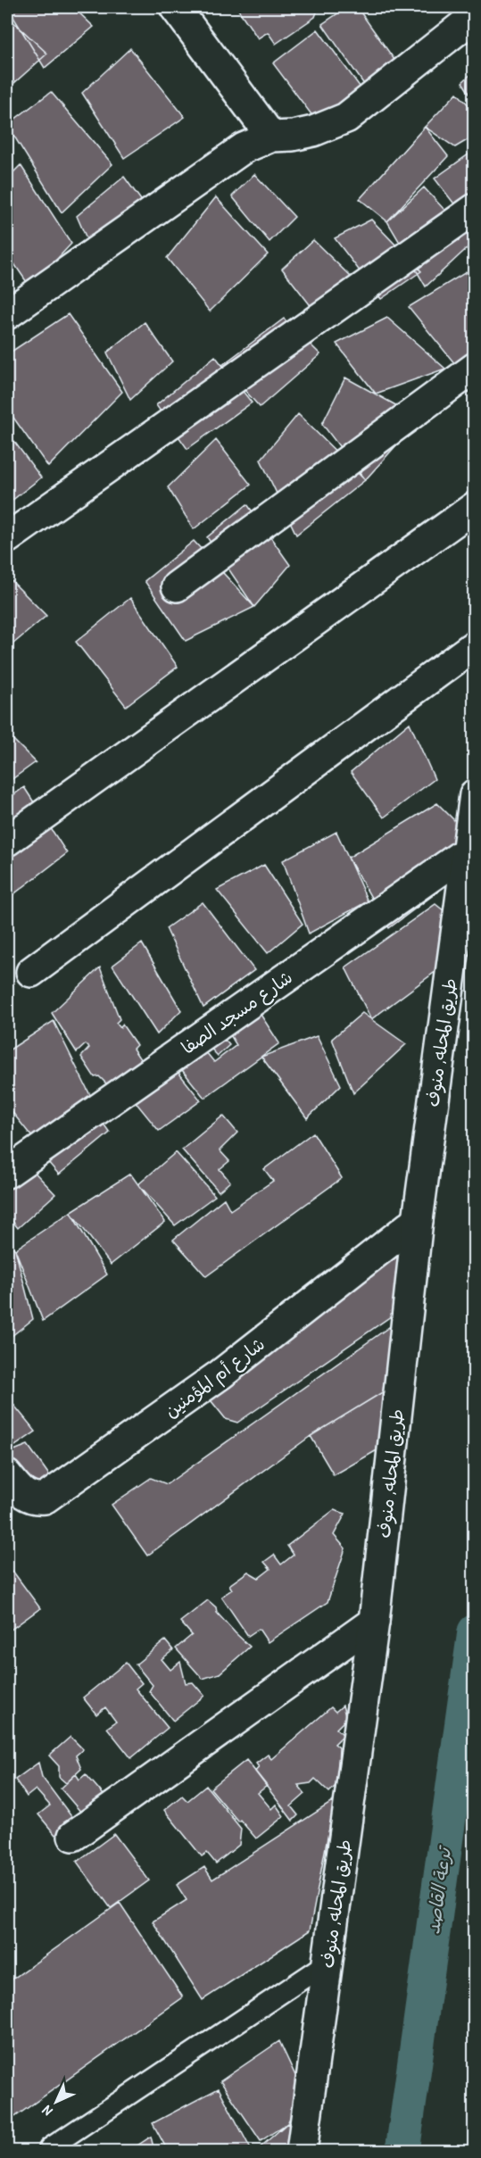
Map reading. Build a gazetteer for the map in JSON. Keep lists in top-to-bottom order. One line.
{"streets":{"street":["شارع مسجد الصفا","طريق المحله, منوف","شارع أم المؤمنين"]},"crossings":[["شارع مسجد الصفا","طريق المحله, منوف"],["طريق المحله, منوف","شارع أم المؤمنين"]],"water":["ترعة القاصد"],"north":"bottom left"}
